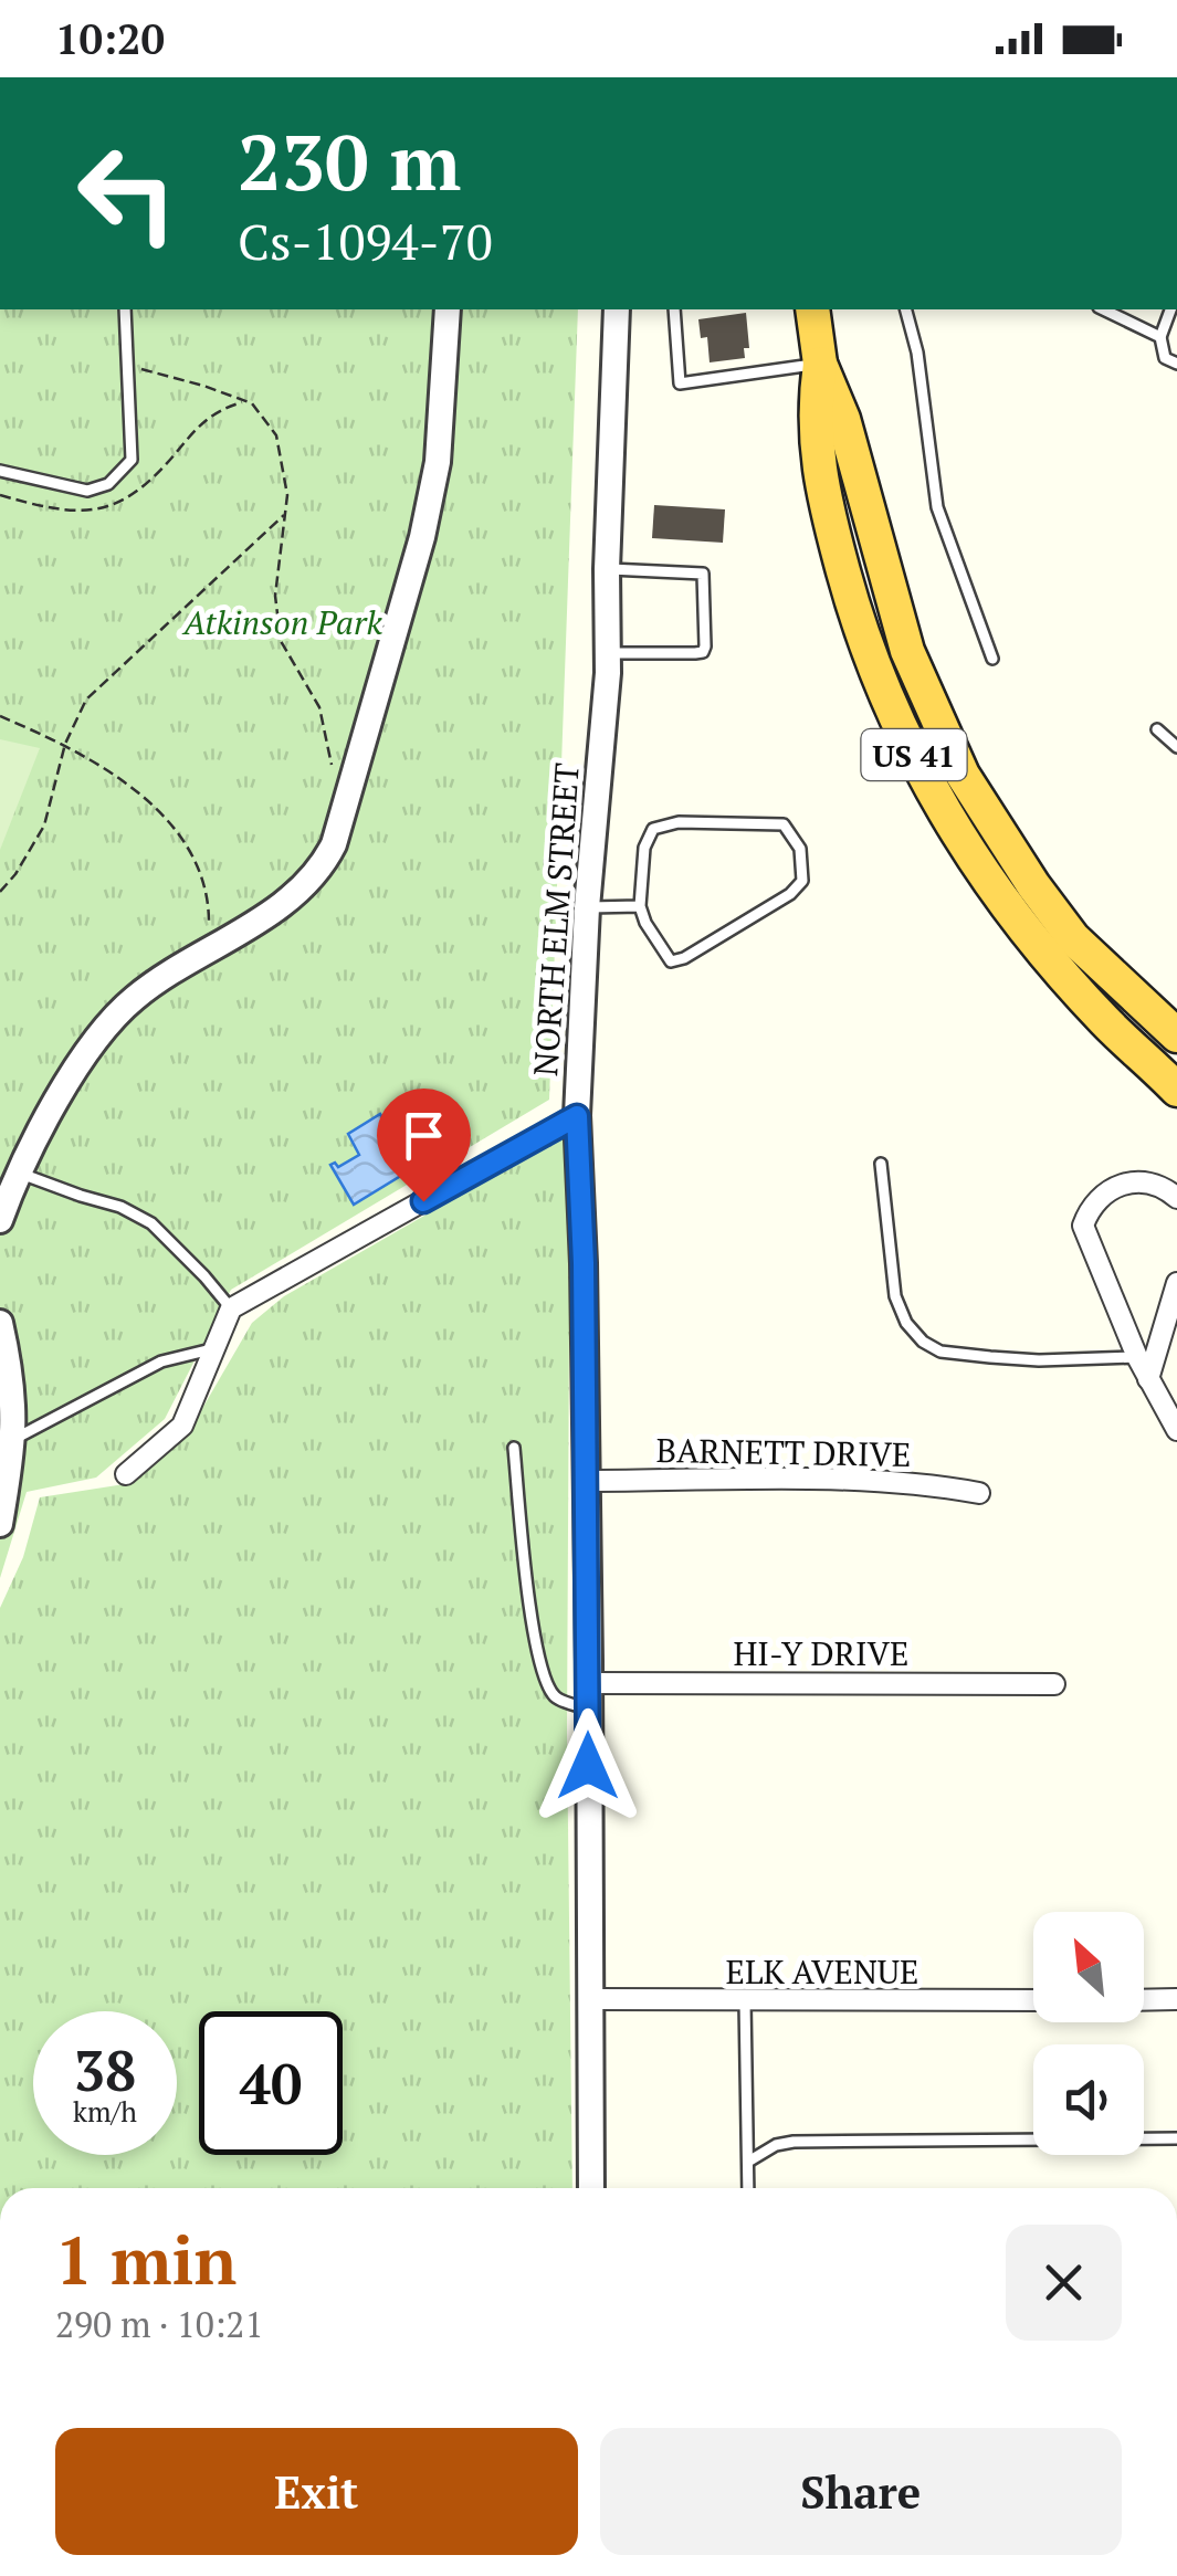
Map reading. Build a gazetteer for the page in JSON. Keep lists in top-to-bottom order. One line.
{"streets":{"highway":["US 41"],"street":["NORTH ELM STREET","BARNETT DRIVE","HI-Y DRIVE","ELK AVENUE"]},"crossings":[["NORTH ELM STREET","BARNETT DRIVE"],["NORTH ELM STREET","HI-Y DRIVE"],["NORTH ELM STREET","ELK AVENUE"]],"parks":["Atkinson Park"],"north":"top left","page":{"status":"10:20","turn":["230 m","Cs-1094-70"],"speed":"38 km/h","limit":"40","heading":["1 min","290 m · 10:21"],"buttons":["Exit","Share"]}}
